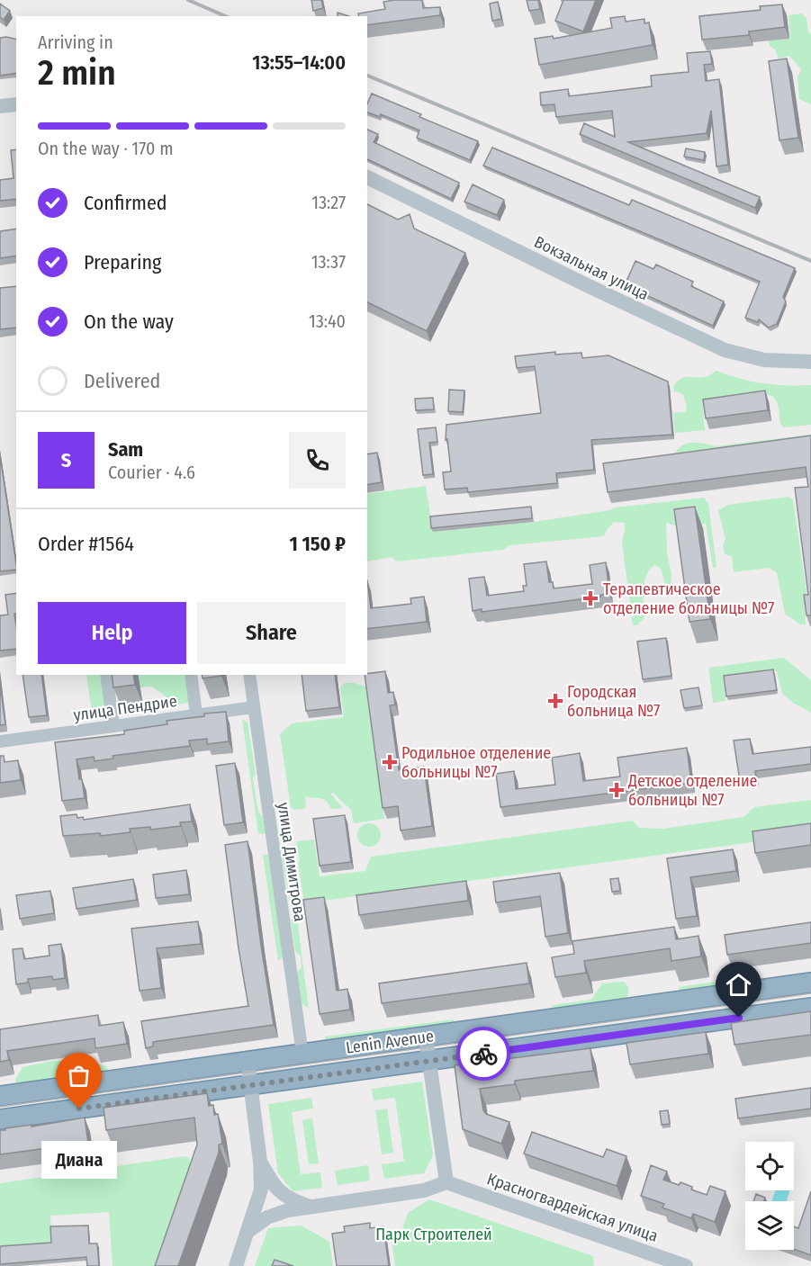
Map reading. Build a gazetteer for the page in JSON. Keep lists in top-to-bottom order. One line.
{"streets":{"highway":["Lenin Avenue"],"street":["Вокзальная улица","улица Пендрие","улица Димитрова","Красногвардейская улица"]},"crossings":[["улица Пендрие","улица Димитрова"],["улица Димитрова","Lenin Avenue"]],"parks":["Парк Строителей"],"places":{"health":["Терапевтическое отделение больницы №7","Городская больница №7","Родильное отделение больницы №7","Детское отделение больницы №7"],"other":["Диана"]},"page":{"heading":["2 min","Arriving in","13:55–14:00"],"panel":["Sam","Courier · 4.6","Order #1564","1 150 ₽"],"bar":"On the way · 170 m","list":[["Confirmed","13:27"],["Preparing","13:37"],["On the way","13:40"],"Delivered"],"round":"S","buttons":["Help","Share"],"bubble":"Диана"}}
